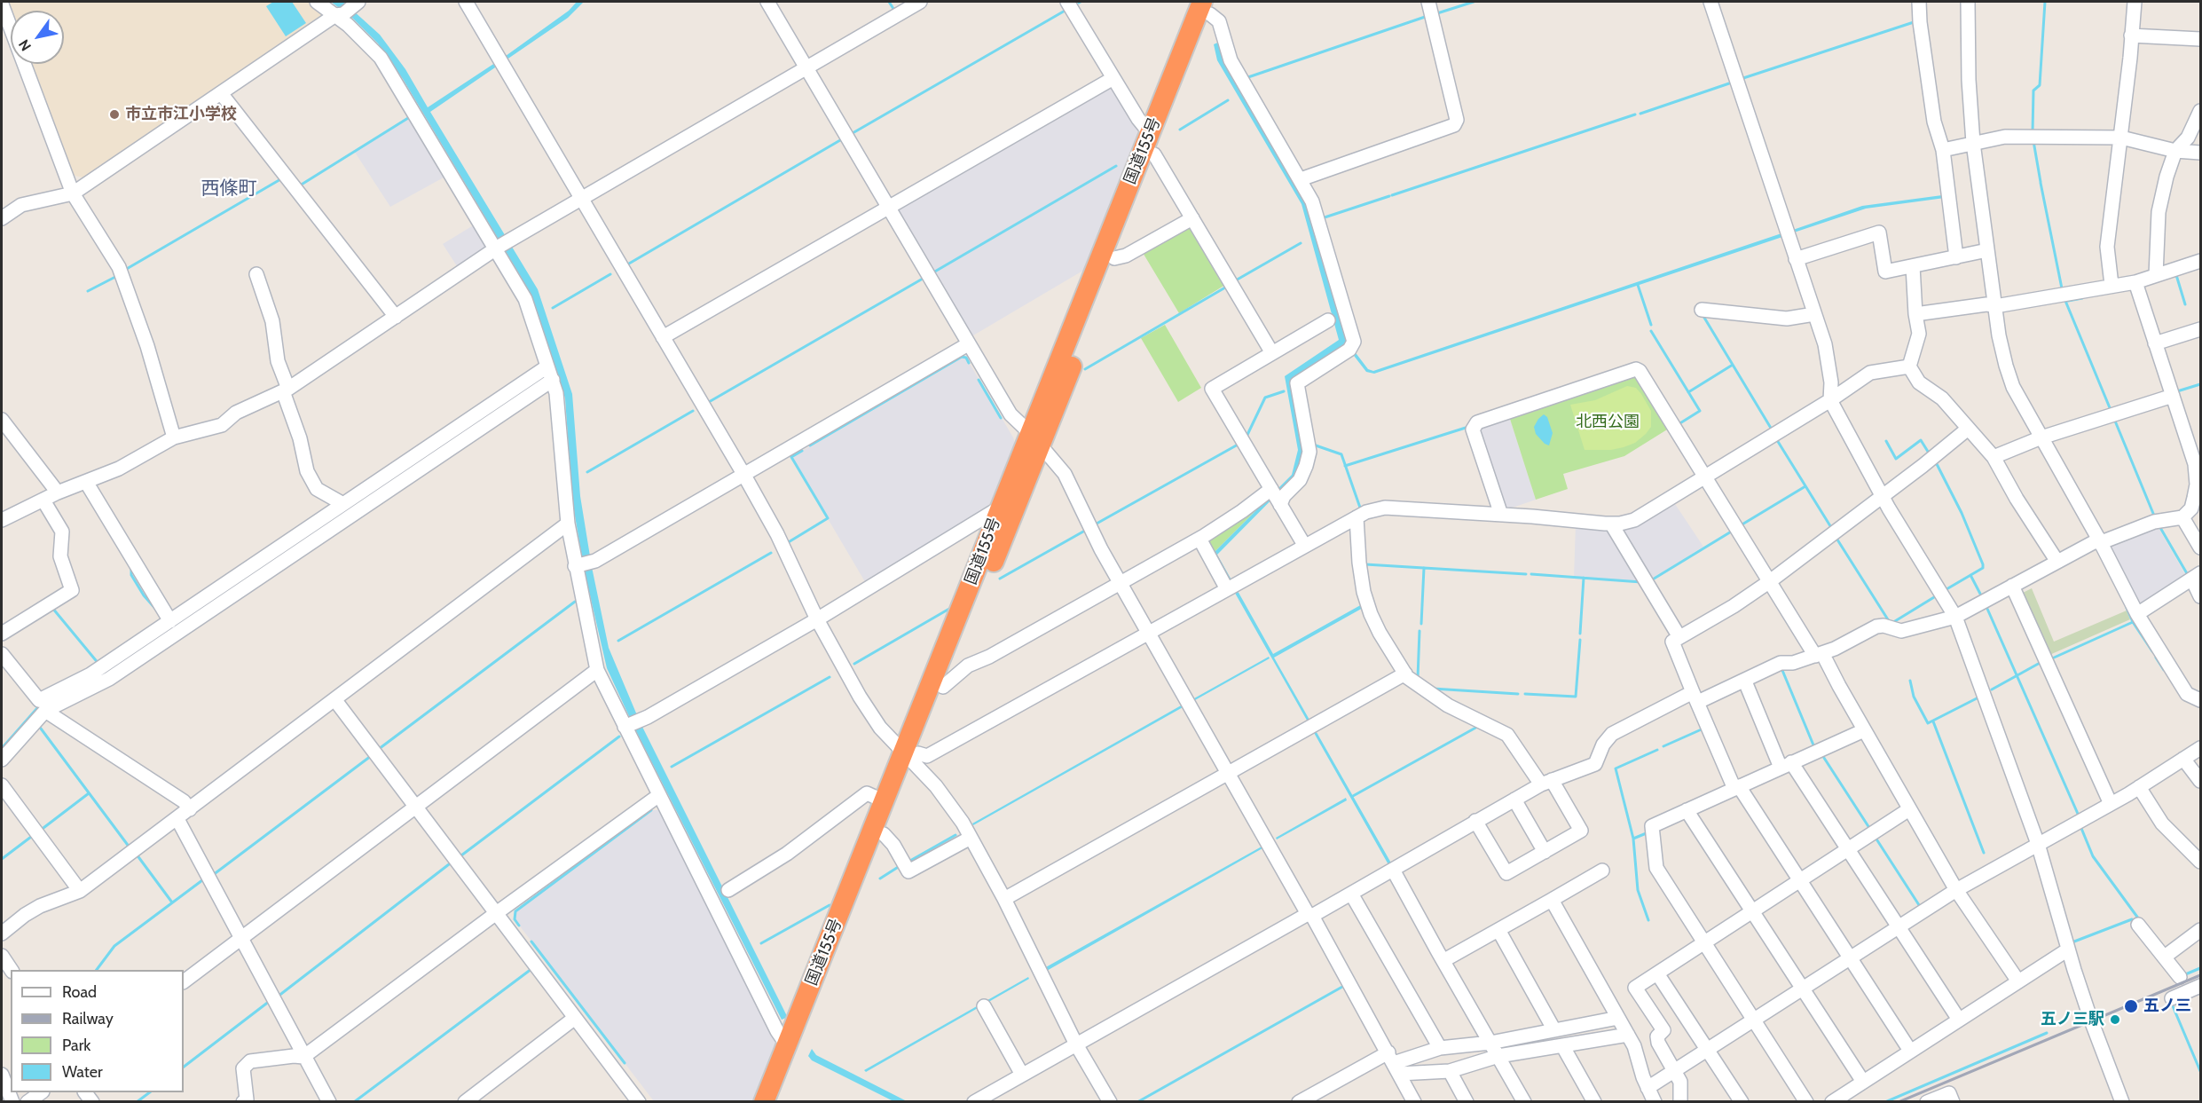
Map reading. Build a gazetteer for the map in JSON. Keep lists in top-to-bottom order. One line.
{"streets":{"highway":["国道155号"]},"districts":["西條町"],"parks":["北西公園"],"places":["市立市江小学校","五ノ三","五ノ三駅"],"legend":["Road","Railway","Park","Water"],"north":"bottom left"}
